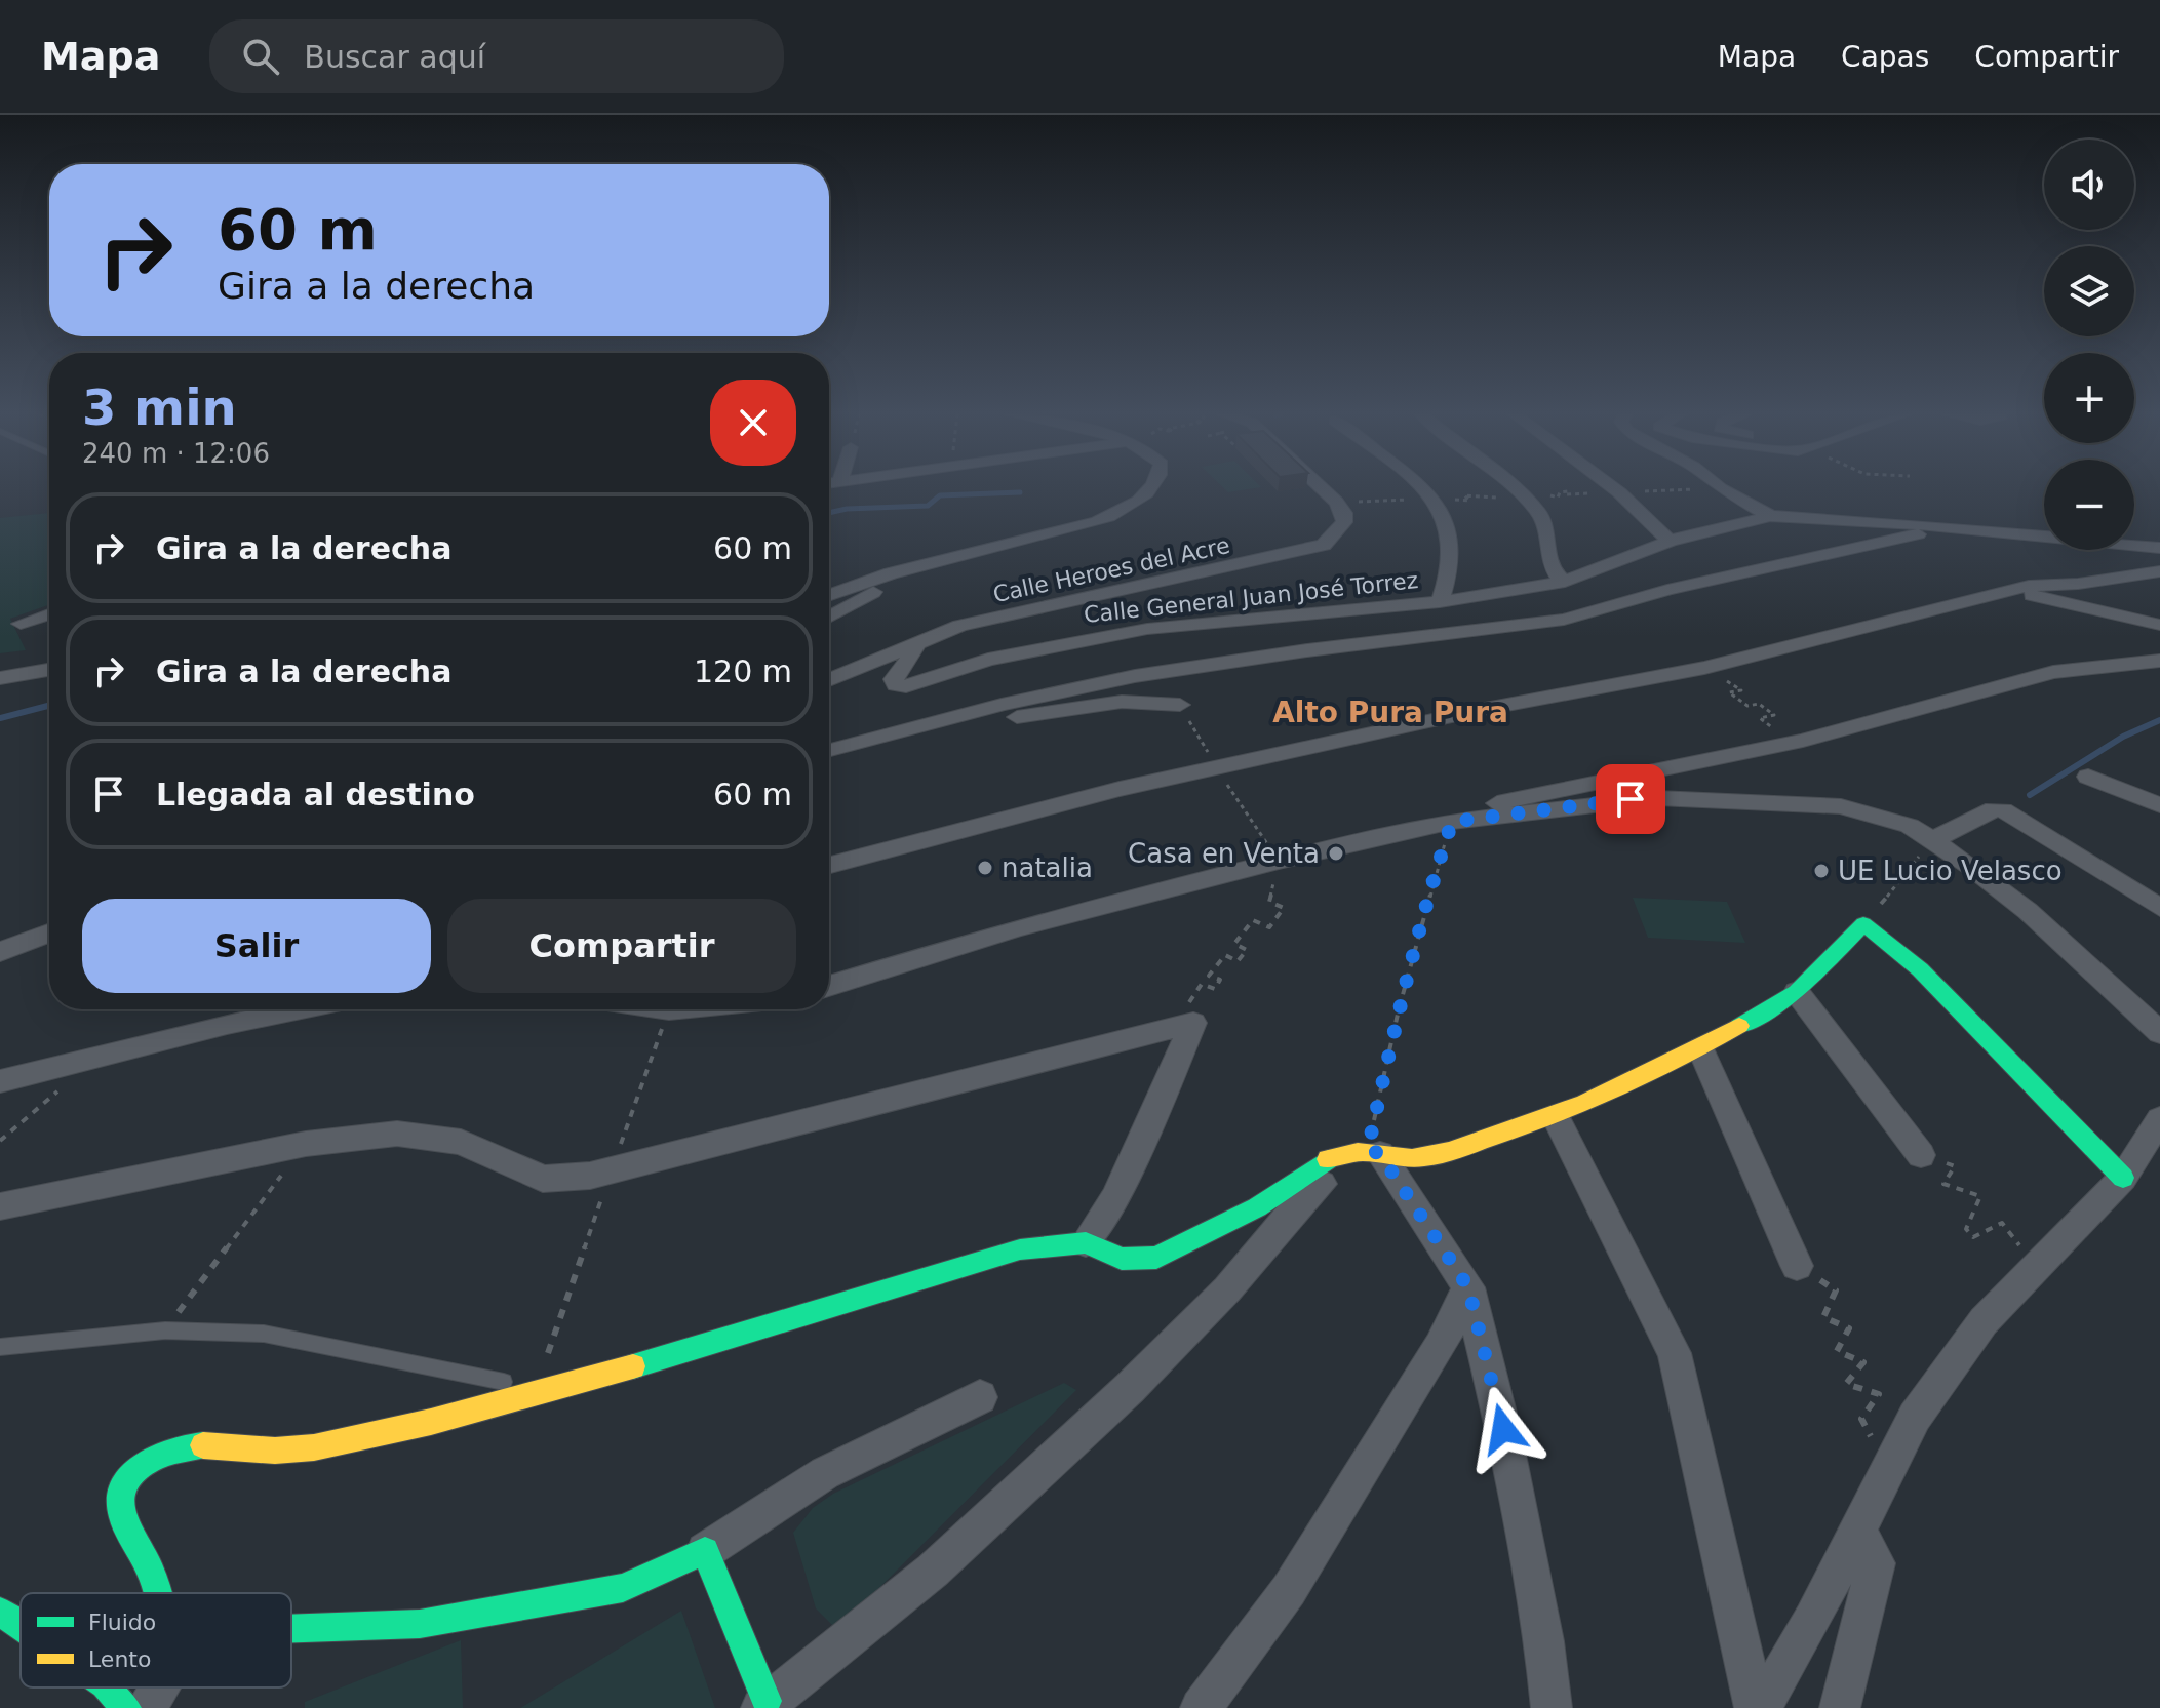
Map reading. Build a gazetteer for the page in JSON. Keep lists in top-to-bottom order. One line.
{"streets":{"street":["Calle Heroes del Acre","Calle General Juan José Torrez"]},"crossings":[["Calle Heroes del Acre","Calle General Juan José Torrez"]],"districts":["Alto Pura Pura"],"places":["Casa en Venta","natalia","UE Lucio Velasco"],"legend":["Fluido","Lento"],"page":{"header":"Mapa","search":"Buscar aquí","nav":["Mapa","Capas","Compartir"],"map_buttons":["+","−"],"turn":["60 m","Gira a la derecha"],"heading":["3 min","240 m · 12:06"],"list":[{"name":"Gira a la derecha","value":"60 m"},{"name":"Gira a la derecha","value":"120 m"},{"name":"Llegada al destino","value":"60 m"}],"buttons":["Salir","Compartir"]}}
